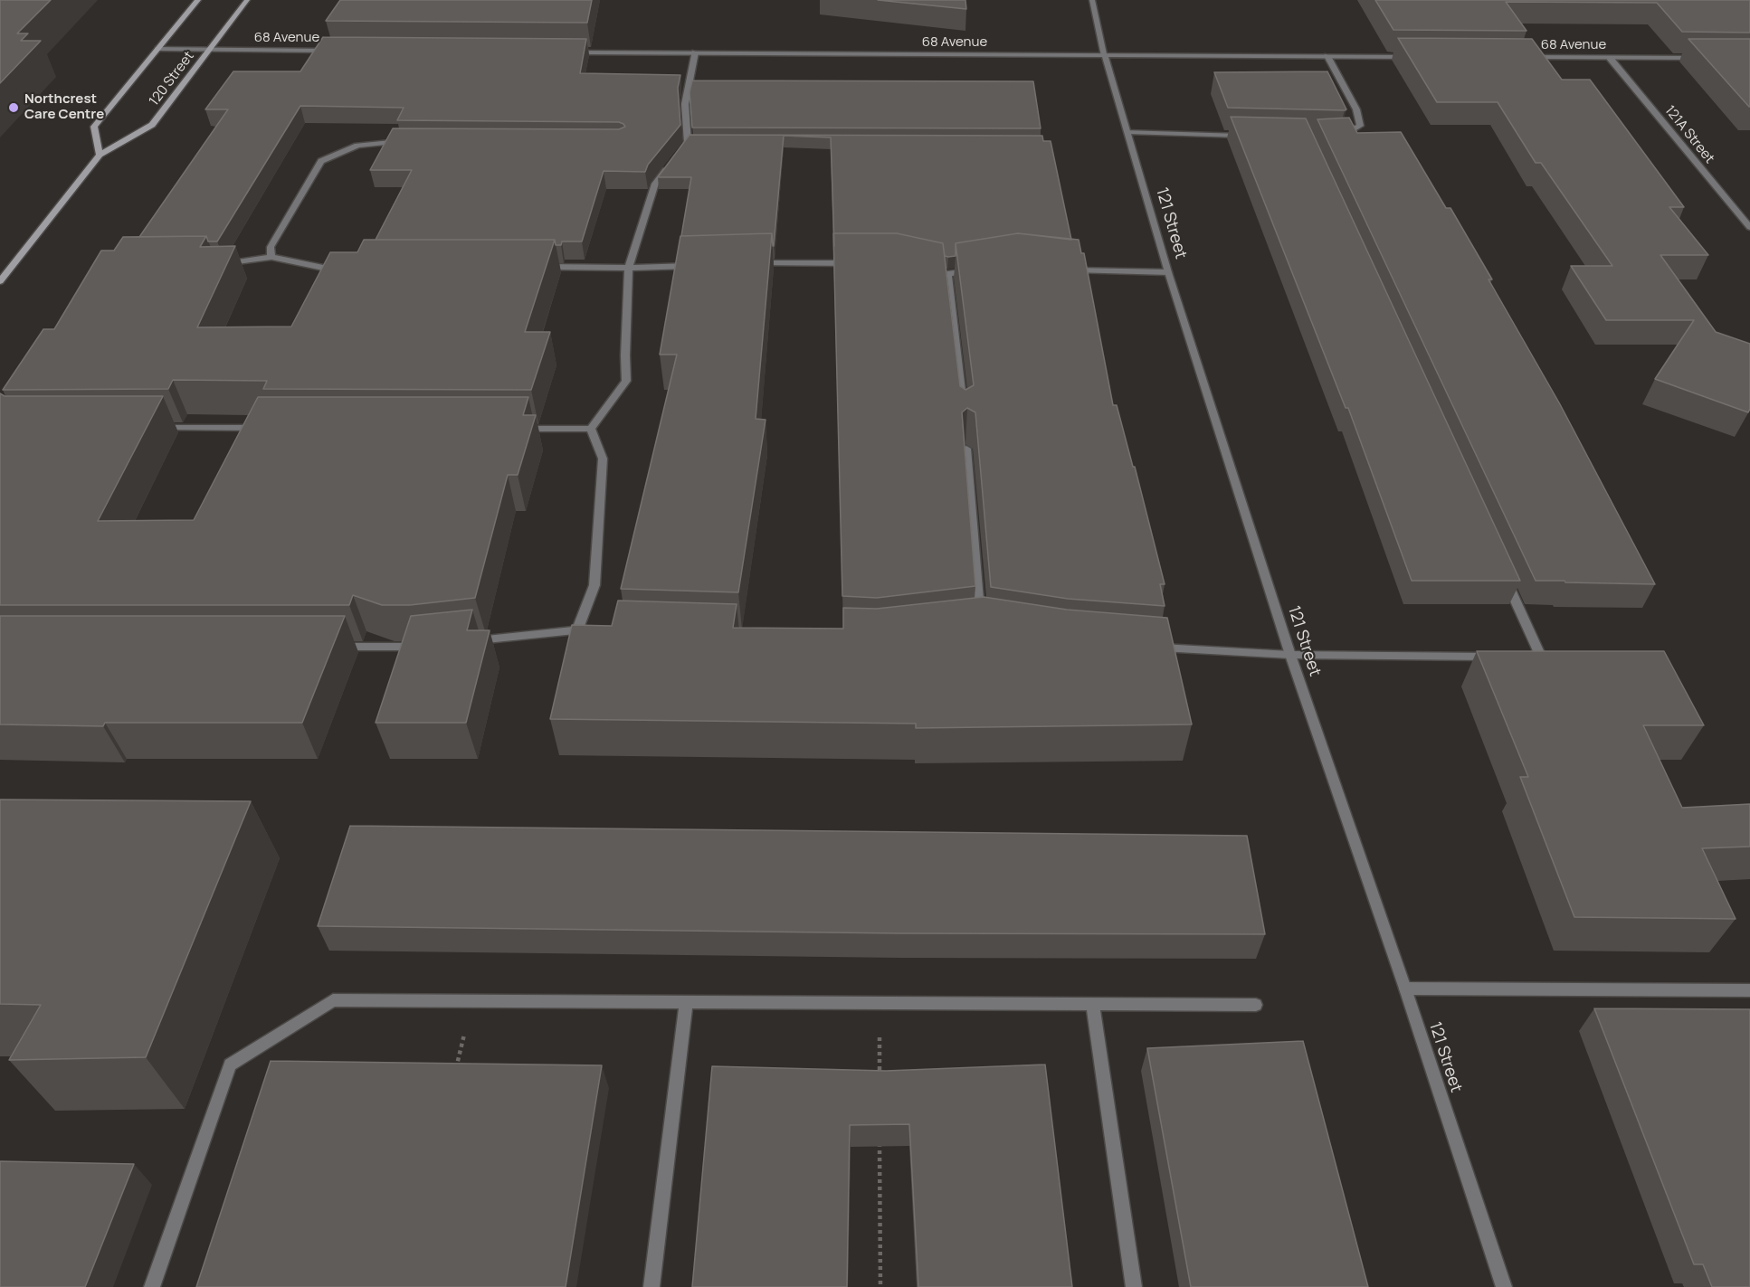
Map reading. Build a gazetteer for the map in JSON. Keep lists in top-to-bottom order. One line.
{"streets":{"main road":["120 Street"],"street":["68 Avenue","121A Street","121 Street"]},"crossings":[["68 Avenue","120 Street"],["68 Avenue","121A Street"],["68 Avenue","121 Street"]],"places":["Northcrest Care Centre"]}
